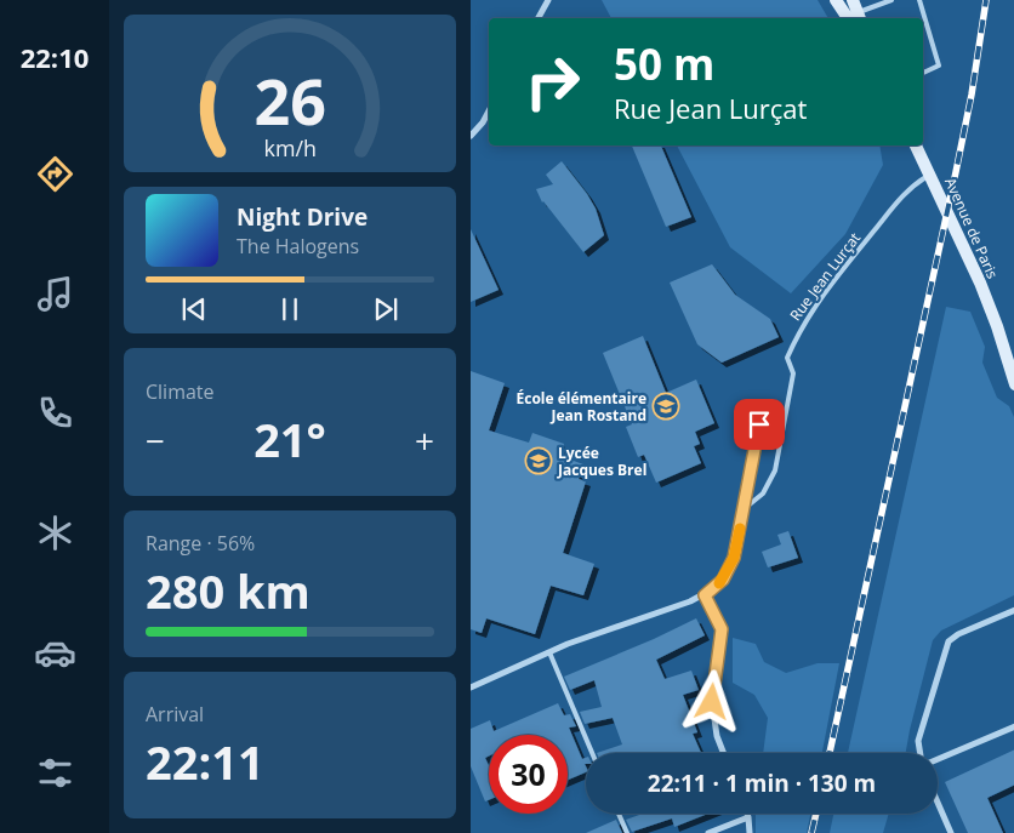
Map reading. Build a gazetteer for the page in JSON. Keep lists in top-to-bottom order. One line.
{"streets":{"main road":["Avenue de Paris"],"lane":["Rue Jean Lurçat"]},"crossings":[["Avenue de Paris","Rue Jean Lurçat"]],"places":{"school or university":["École élémentaire Jean Rostand","Lycée Jacques Brel"]},"page":{"tabs":"22:10","turn":["50 m","Rue Jean Lurçat"],"song":["Night Drive","The Halogens"],"tile":["Climate",["Range · 56%","280 km"],["Arrival","22:11"]],"heat":["−","21°","+"],"limit":"30","trip":"22:11 · 1 min · 130 m","gauge":["26","km/h"]}}
